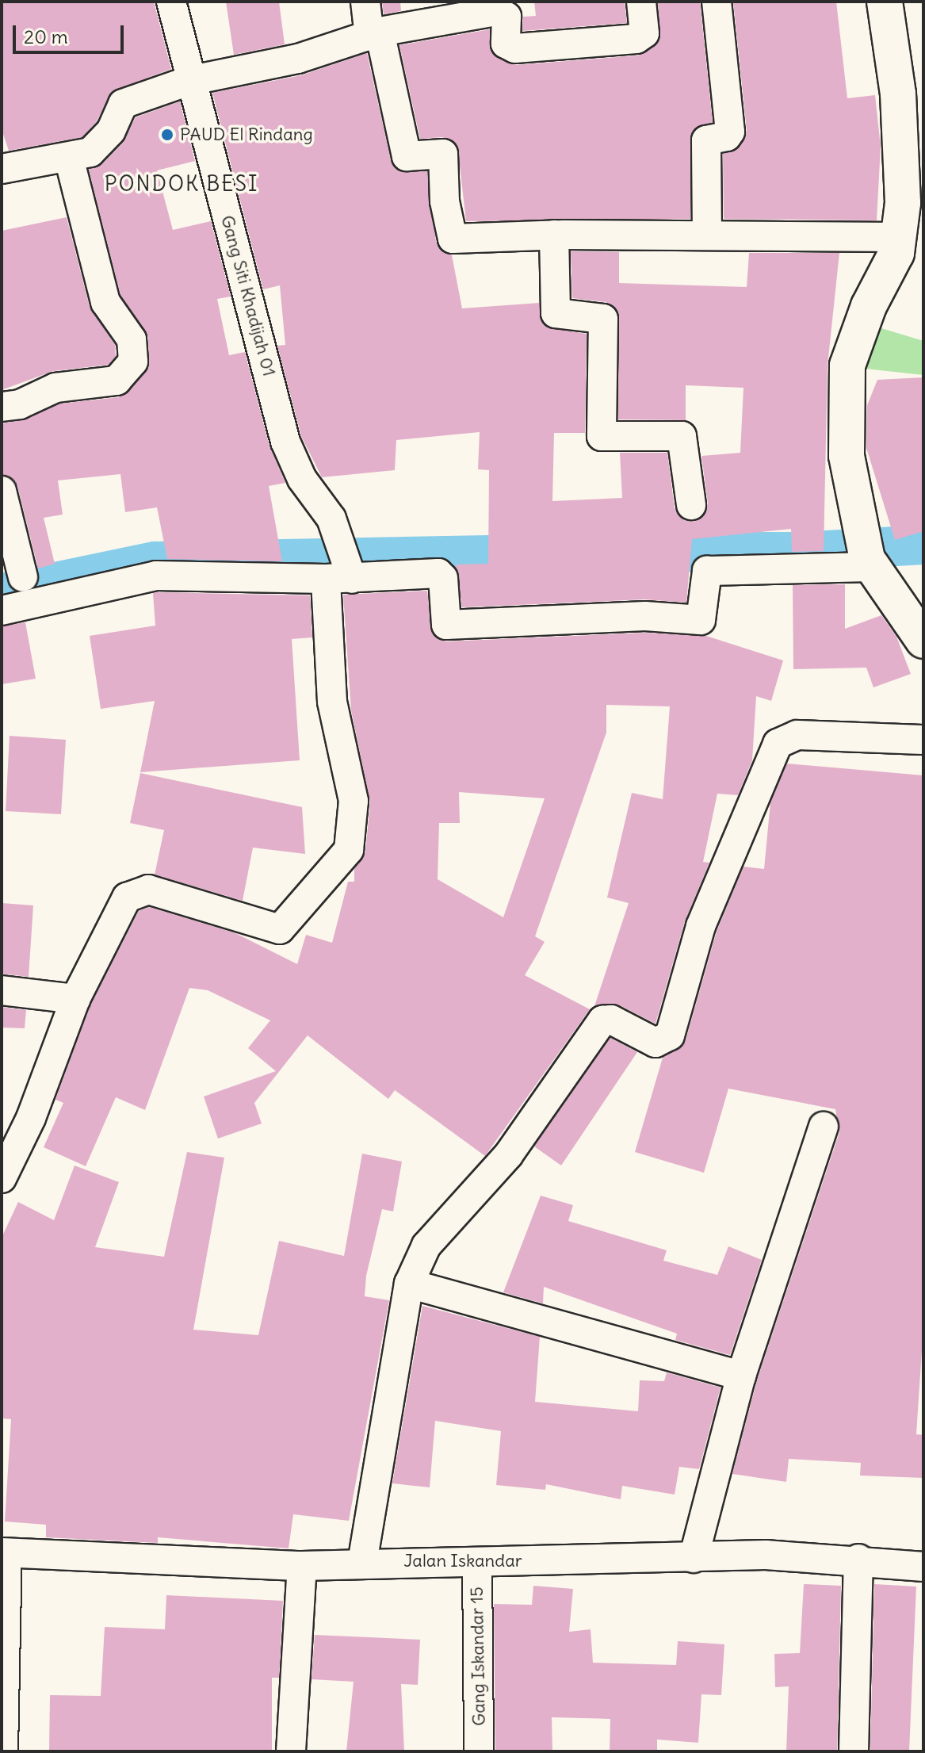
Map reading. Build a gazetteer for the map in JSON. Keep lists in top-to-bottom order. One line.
{"streets":{"street":["Gang Siti Khadijah 01","Jalan Iskandar","Gang Iskandar 15"]},"crossings":[["Jalan Iskandar","Gang Iskandar 15"]],"districts":["PONDOK BESI"],"places":["PAUD El Rindang"],"scale_bar":"20 m"}
